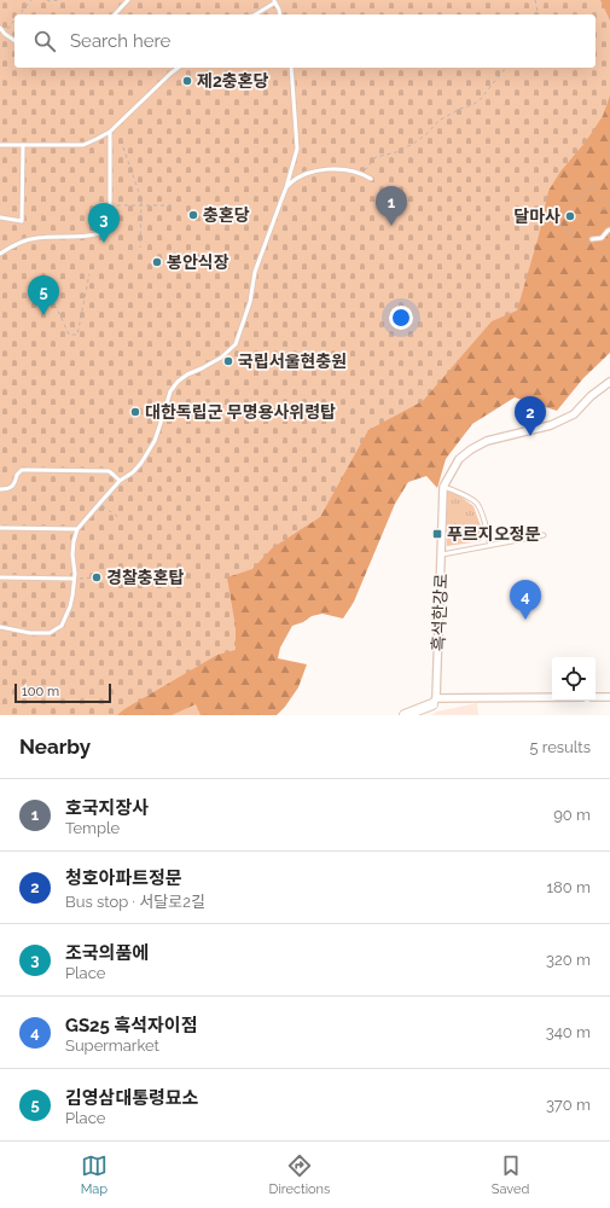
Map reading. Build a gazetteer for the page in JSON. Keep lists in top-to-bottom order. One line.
{"streets":{"street":["흑석한강로"]},"places":{"other":["제2충혼당","충혼당","달마사","봉안식장","국립서울현충원","대한독립군 무명용사위령탑","경찰충혼탑"],"transit":["푸르지오정문"]},"scale_bar":"100 m","page":{"search":"Search here","pins":["1","3","5","2","4"],"scale":"100 m","heading":["Nearby","5 results"],"list":[{"mark":"1","name":"호국지장사","note":"Temple","value":"90 m"},{"mark":"2","name":"청호아파트정문","note":"Bus stop · 서달로2길","value":"180 m"},{"mark":"3","name":"조국의품에","note":"Place","value":"320 m"},{"mark":"4","name":"GS25 흑석자이점","note":"Supermarket","value":"340 m"},{"mark":"5","name":"김영삼대통령묘소","note":"Place","value":"370 m"}],"nav":["Map","Directions","Saved"]}}
